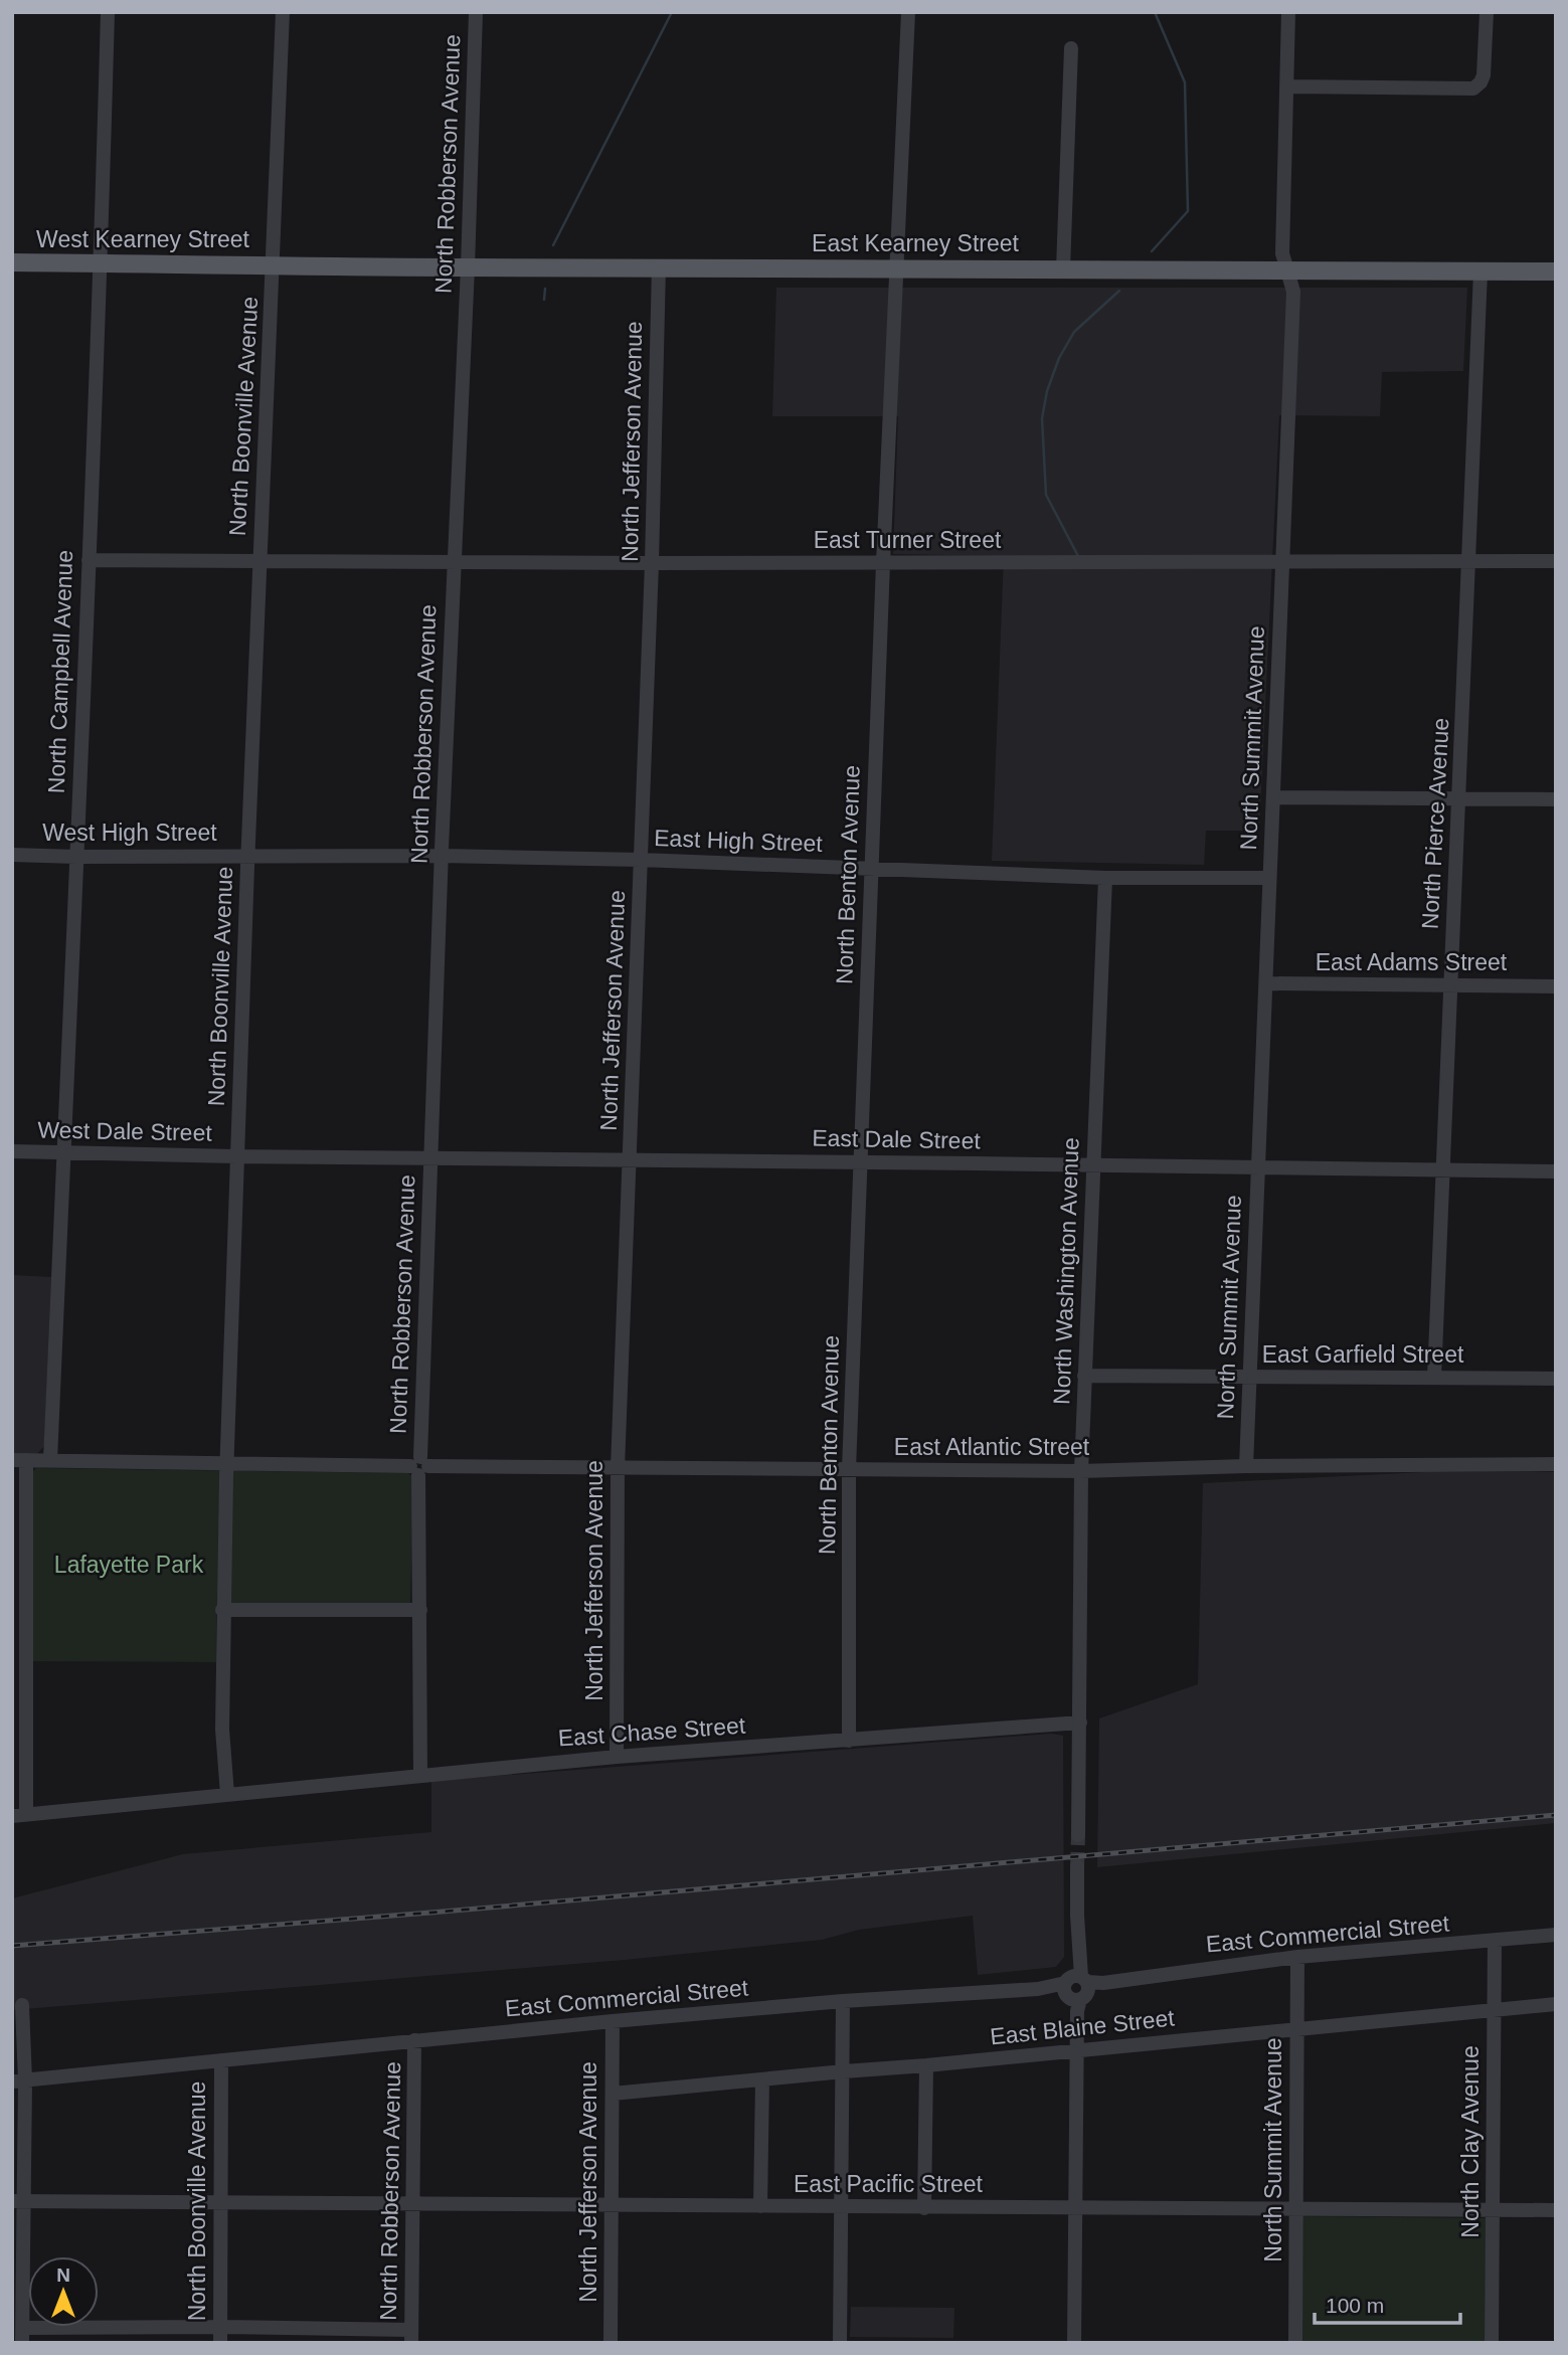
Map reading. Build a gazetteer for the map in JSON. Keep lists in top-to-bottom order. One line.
{"streets":{"main road":["West Kearney Street","East Kearney Street"],"street":["North Robberson Avenue","North Boonville Avenue","North Jefferson Avenue","East Turner Street","North Campbell Avenue","North Summit Avenue","North Pierce Avenue","West High Street","East High Street","North Benton Avenue","East Adams Street","West Dale Street","East Dale Street","North Washington Avenue","East Garfield Street","East Atlantic Street","East Chase Street","East Commercial Street","East Blaine Street","North Clay Avenue","East Pacific Street"]},"crossings":[["North Robberson Avenue","East Kearney Street"],["North Robberson Avenue","East Turner Street"],["North Robberson Avenue","East High Street"],["North Robberson Avenue","East Dale Street"],["North Robberson Avenue","East Atlantic Street"],["North Robberson Avenue","East Chase Street"],["North Robberson Avenue","East Commercial Street"],["North Robberson Avenue","East Pacific Street"],["West Kearney Street","East Kearney Street"],["West Kearney Street","North Boonville Avenue"],["West Kearney Street","North Campbell Avenue"],["East Kearney Street","North Boonville Avenue"],["East Kearney Street","North Jefferson Avenue"],["East Kearney Street","North Summit Avenue"],["East Kearney Street","North Pierce Avenue"],["East Kearney Street","North Benton Avenue"],["North Boonville Avenue","East Turner Street"],["North Boonville Avenue","West High Street"],["North Boonville Avenue","East High Street"],["North Boonville Avenue","West Dale Street"],["North Boonville Avenue","East Dale Street"],["North Boonville Avenue","East Atlantic Street"],["North Boonville Avenue","East Chase Street"],["North Boonville Avenue","East Commercial Street"],["North Boonville Avenue","East Pacific Street"],["North Jefferson Avenue","East Turner Street"],["North Jefferson Avenue","East High Street"],["North Jefferson Avenue","East Dale Street"],["North Jefferson Avenue","East Atlantic Street"],["North Jefferson Avenue","East Chase Street"],["North Jefferson Avenue","East Commercial Street"],["North Jefferson Avenue","East Blaine Street"],["North Jefferson Avenue","East Pacific Street"],["East Turner Street","North Campbell Avenue"],["East Turner Street","North Summit Avenue"],["East Turner Street","North Pierce Avenue"],["East Turner Street","North Benton Avenue"],["North Campbell Avenue","West High Street"],["North Campbell Avenue","West Dale Street"],["North Campbell Avenue","East Atlantic Street"],["North Summit Avenue","East High Street"],["North Summit Avenue","East Adams Street"],["North Summit Avenue","East Dale Street"],["North Summit Avenue","East Garfield Street"],["North Summit Avenue","East Atlantic Street"],["North Summit Avenue","East Commercial Street"],["North Summit Avenue","East Blaine Street"],["North Summit Avenue","East Pacific Street"],["North Pierce Avenue","East Adams Street"],["North Pierce Avenue","East Dale Street"],["North Pierce Avenue","East Garfield Street"],["West High Street","East High Street"],["East High Street","North Benton Avenue"],["East High Street","North Washington Avenue"],["North Benton Avenue","East Dale Street"],["North Benton Avenue","East Atlantic Street"],["North Benton Avenue","East Chase Street"],["West Dale Street","East Dale Street"],["East Dale Street","North Washington Avenue"],["North Washington Avenue","East Garfield Street"],["North Washington Avenue","East Atlantic Street"],["North Washington Avenue","East Chase Street"],["East Commercial Street","North Clay Avenue"],["East Blaine Street","North Clay Avenue"],["North Clay Avenue","East Pacific Street"]],"parks":["Lafayette Park"],"scale_bar":"100 m","north":"top"}
